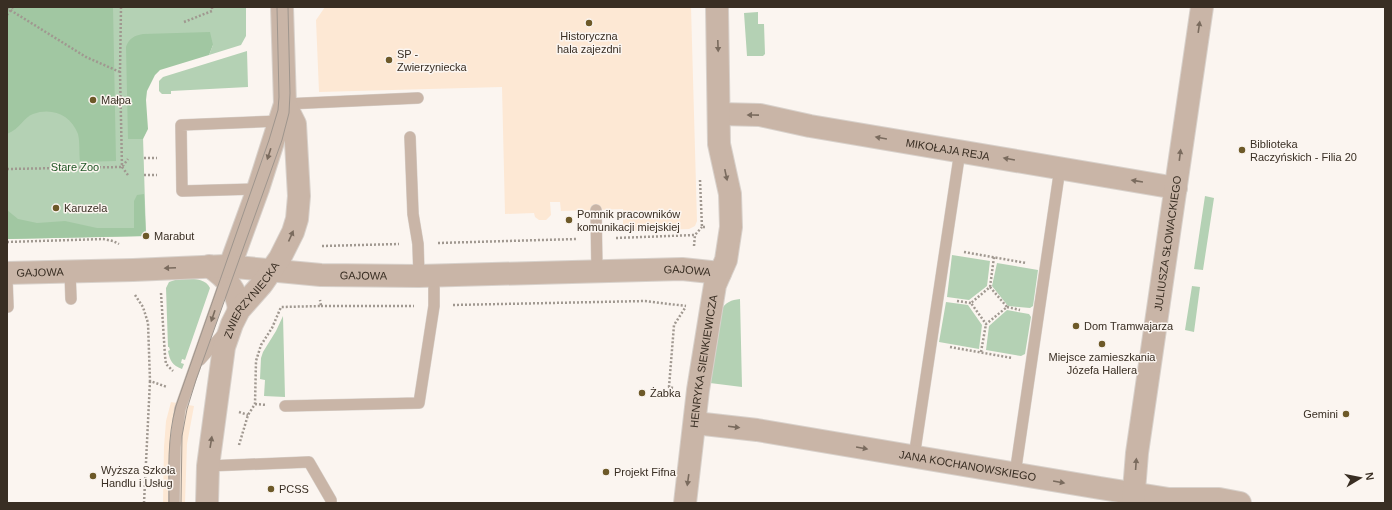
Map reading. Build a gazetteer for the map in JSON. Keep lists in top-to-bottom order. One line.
{"streets":{"street":["MIKOŁAJA REJA","JULIUSZA SŁOWACKIEGO","GAJOWA","ZWIERZYNIECKA","HENRYKA SIENKIEWICZA","JANA KOCHANOWSKIEGO"]},"crossings":[["MIKOŁAJA REJA","JULIUSZA SŁOWACKIEGO"],["MIKOŁAJA REJA","HENRYKA SIENKIEWICZA"],["JULIUSZA SŁOWACKIEGO","JANA KOCHANOWSKIEGO"],["GAJOWA","ZWIERZYNIECKA"],["GAJOWA","HENRYKA SIENKIEWICZA"],["HENRYKA SIENKIEWICZA","JANA KOCHANOWSKIEGO"]],"one_way":["MIKOŁAJA REJA","JULIUSZA SŁOWACKIEGO","HENRYKA SIENKIEWICZA","JANA KOCHANOWSKIEGO"],"parks":["Stare Zoo"],"places":["Historyczna hala zajezdni","SP - Zwierzyniecka","Małpa","Biblioteka Raczyńskich - Filia 20","Karuzela","Pomnik pracowników komunikacji miejskiej","Marabut","Dom Tramwajarza","Miejsce zamieszkania Józefa Hallera","Żabka","Gemini","Projekt Fifna","Wyższa Szkoła Handlu i Usług","PCSS"],"north":"right"}
